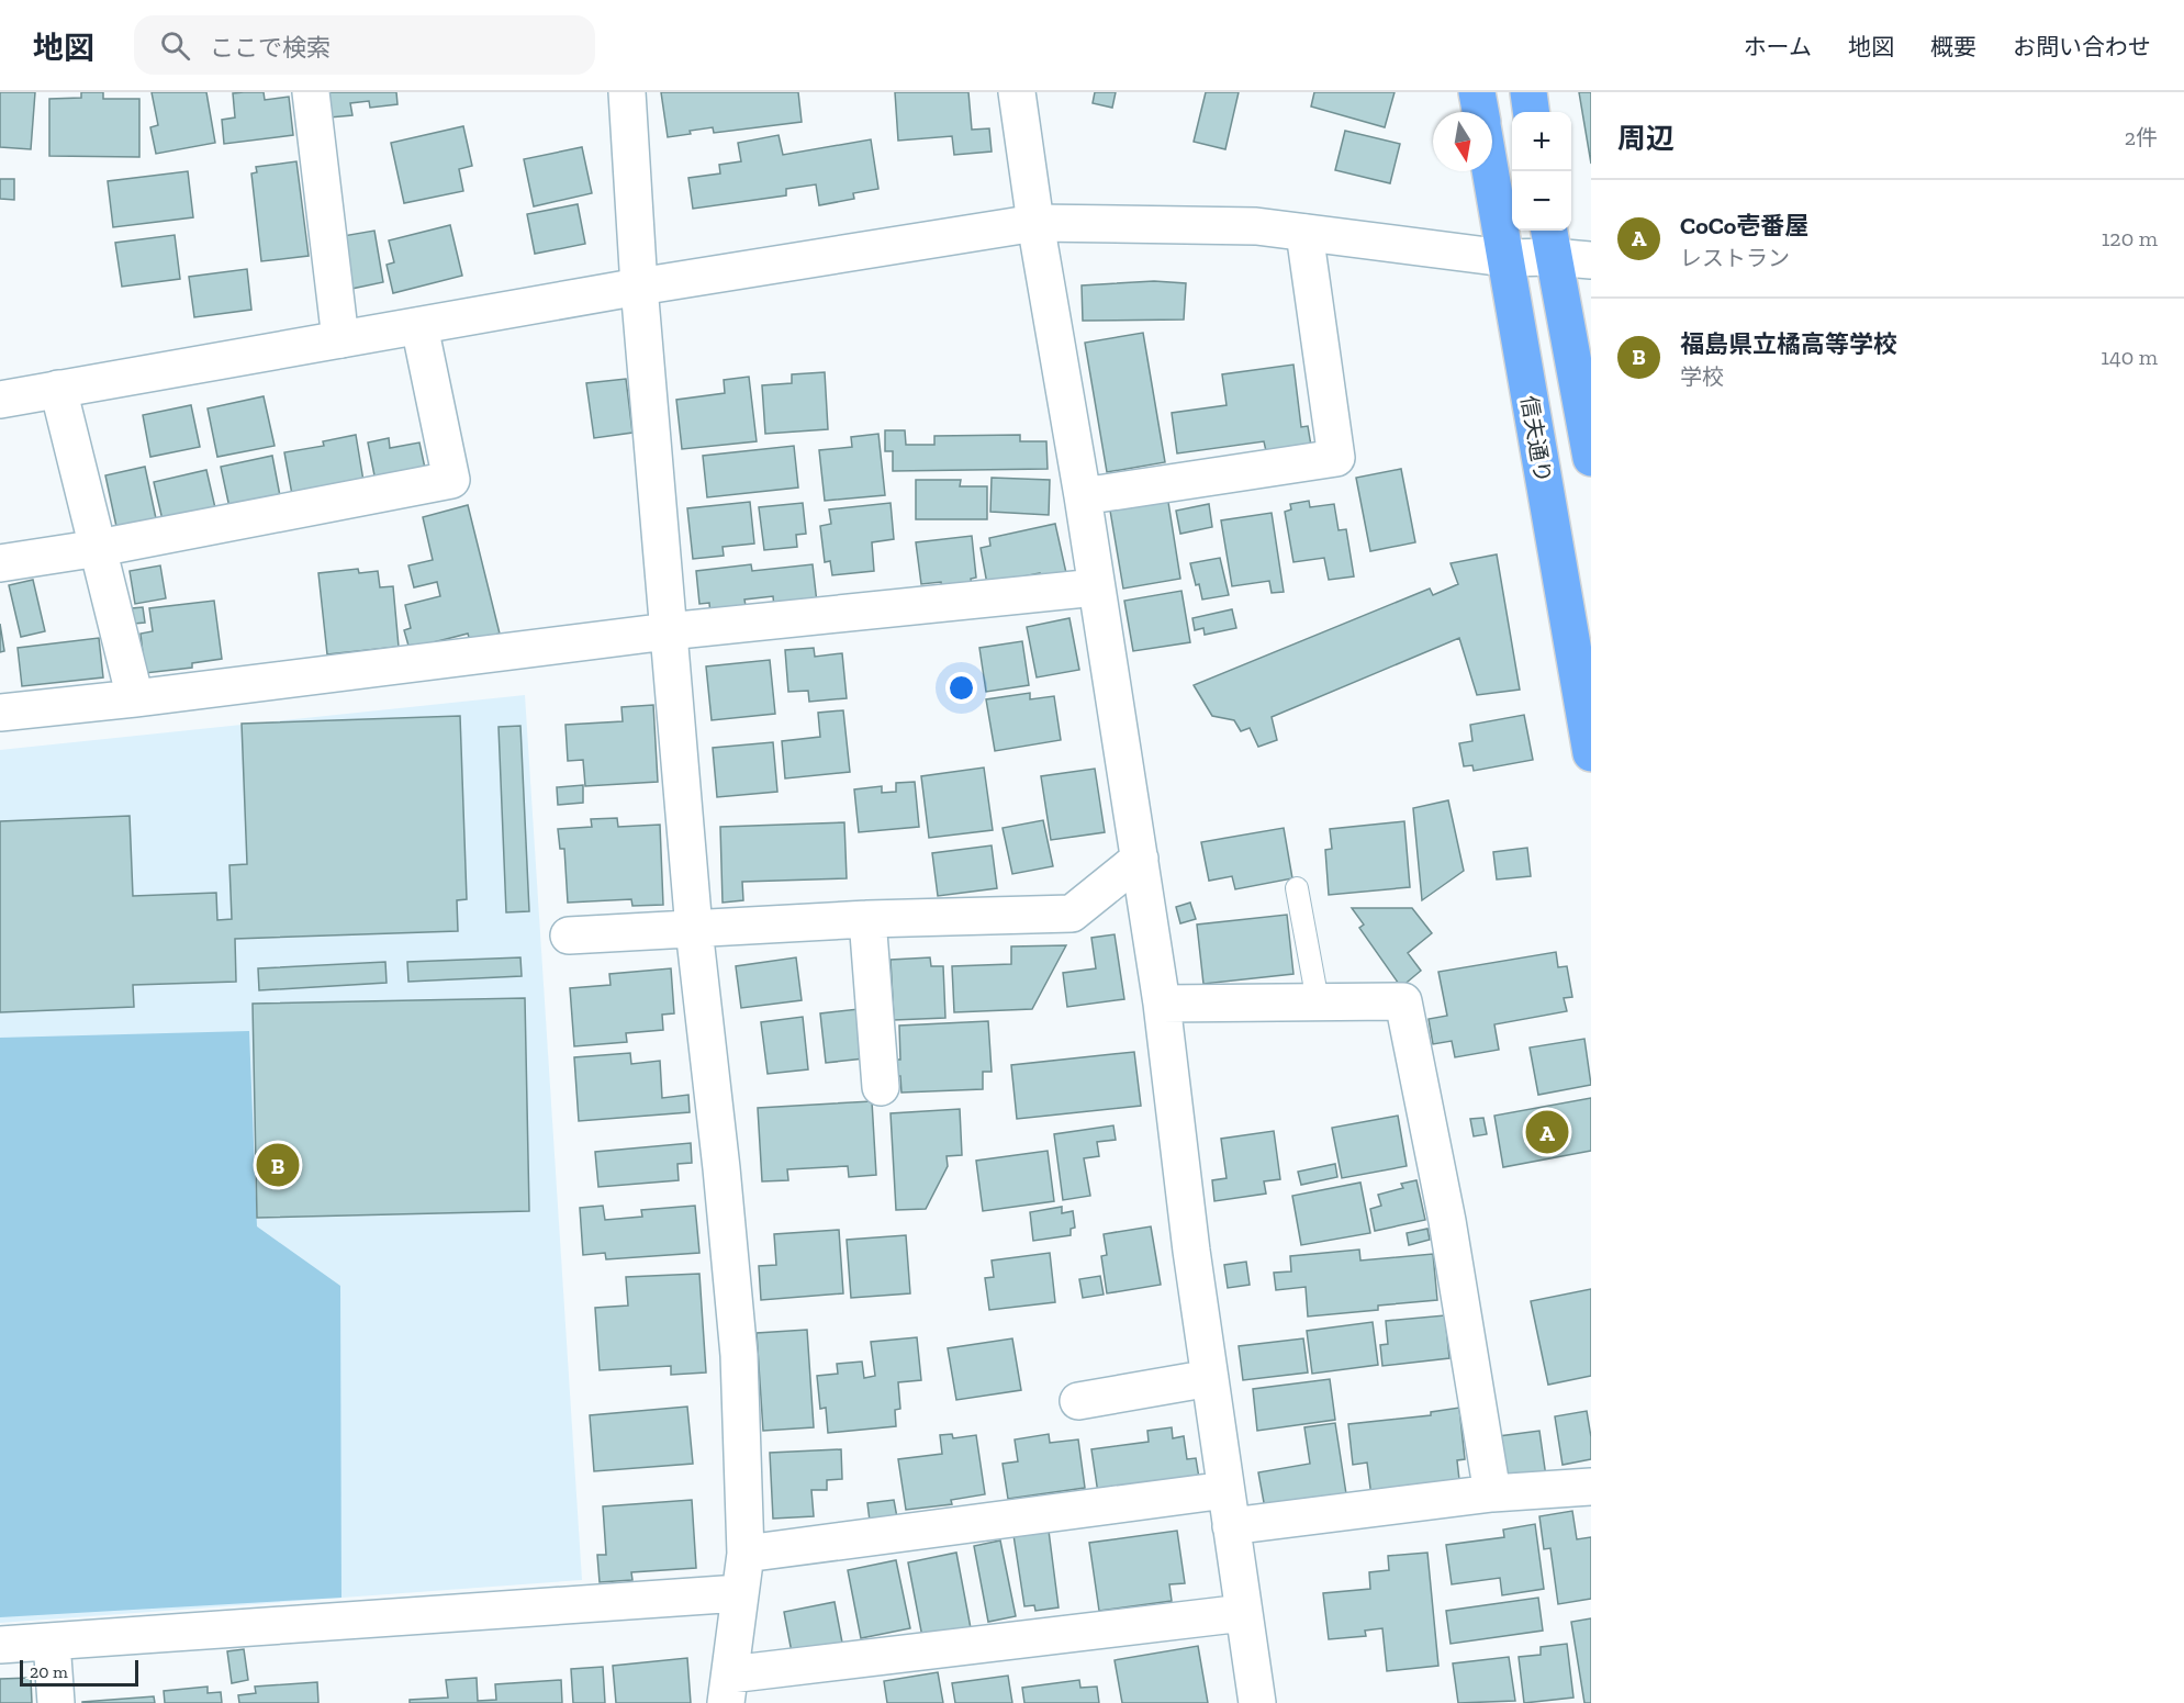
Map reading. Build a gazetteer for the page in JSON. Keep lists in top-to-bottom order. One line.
{"streets":{"highway":["信夫通り"]},"scale_bar":"20 m","north":"bottom","page":{"header":"地図","search":"ここで検索","nav":["ホーム","地図","概要","お問い合わせ"],"heading":["周辺","2件"],"map_buttons":["+","−"],"list":[{"mark":"A","name":"CoCo壱番屋","note":"レストラン","value":"120 m"},{"mark":"B","name":"福島県立橘高等学校","note":"学校","value":"140 m"}],"pins":["A","B"],"scale":"20 m"}}
